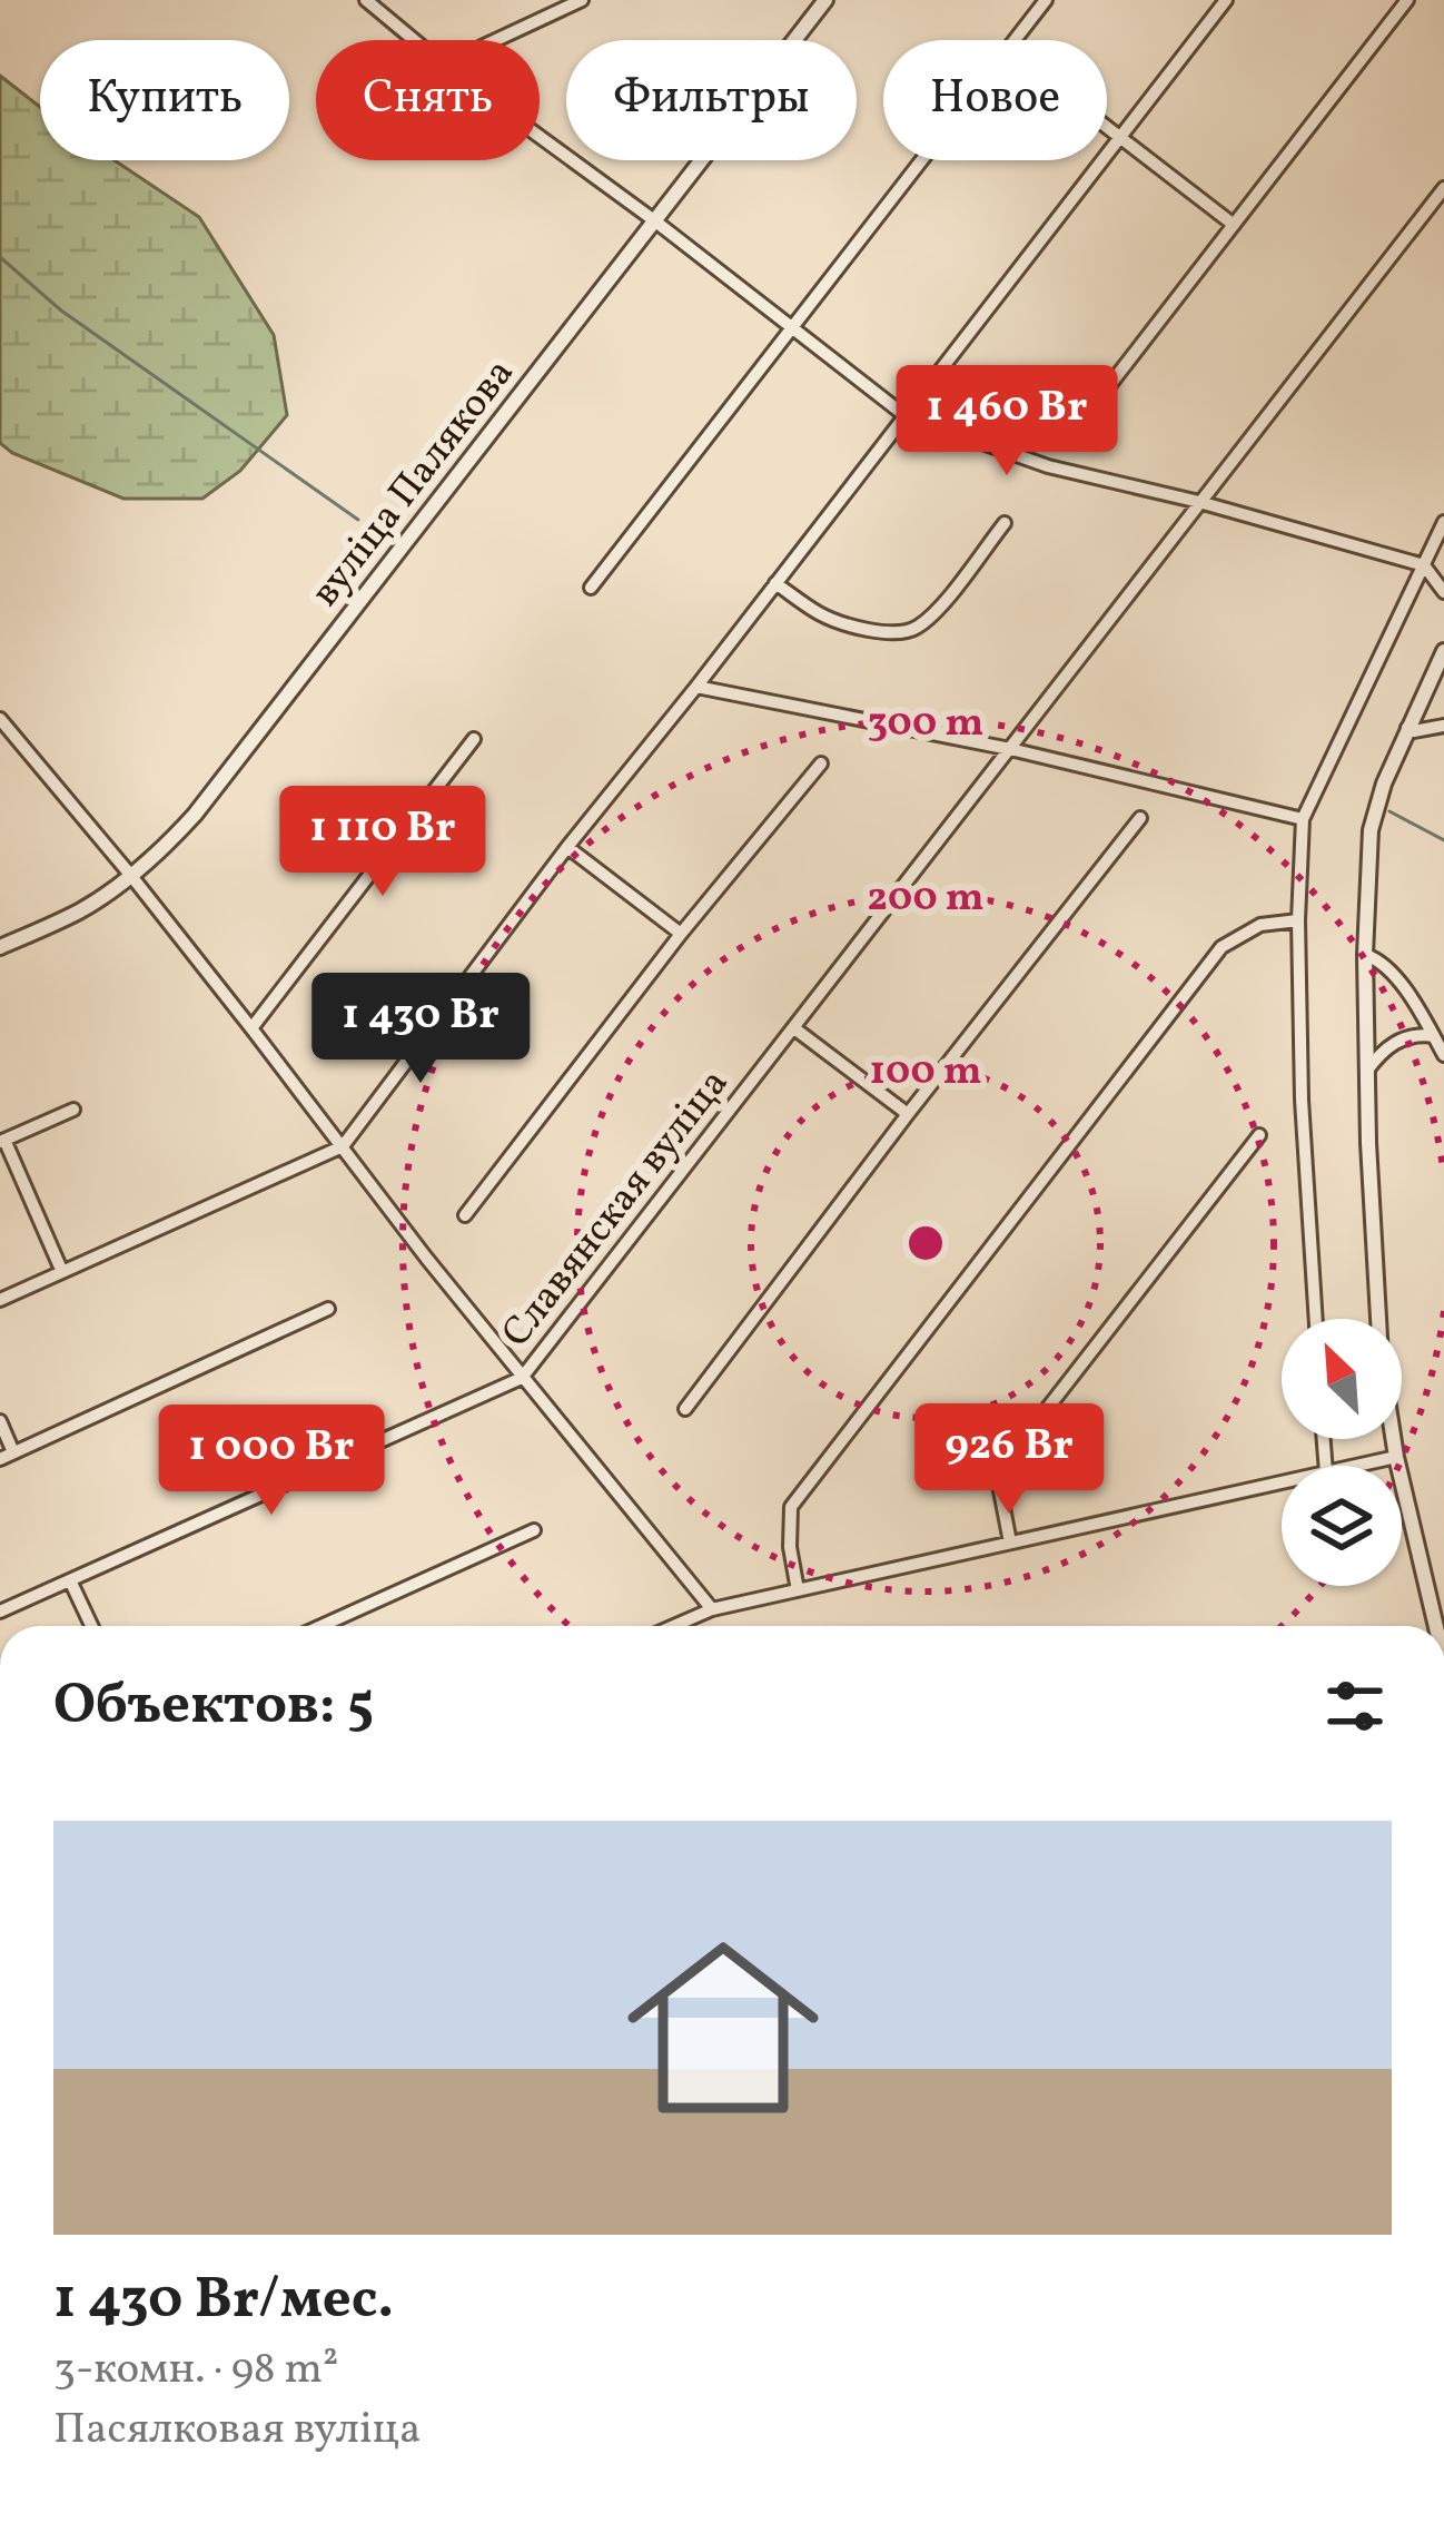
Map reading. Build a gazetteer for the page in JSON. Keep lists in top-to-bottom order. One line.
{"streets":{"street":["вуліца Палякова","Славянская вуліца"]},"north":"top left","page":{"chip":["Купить","Снять","Фильтры","Новое"],"price":["1 460 Br","1 110 Br","1 430 Br","926 Br","1 000 Br"],"heading":"Объектов: 5","list":[{"name":"1 430 Br/мес.","note":"3-комн. · 98 m² · Пасялковая вуліца"}]},"rings":["300 m","200 m","100 m"]}
